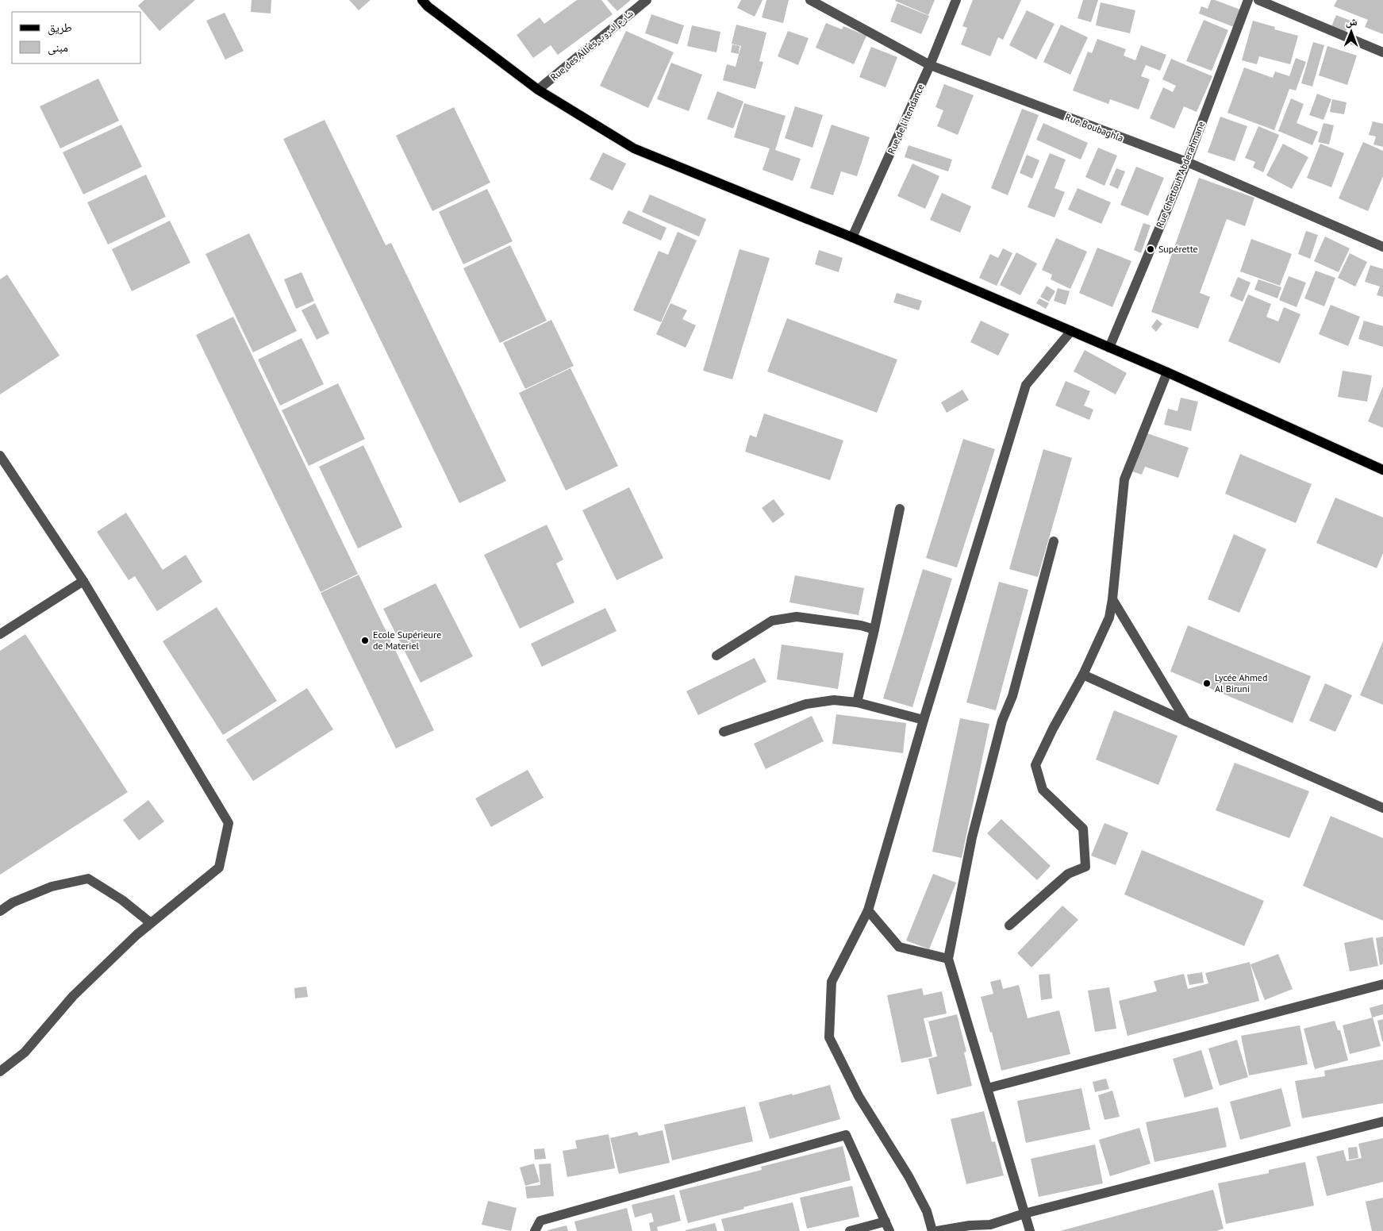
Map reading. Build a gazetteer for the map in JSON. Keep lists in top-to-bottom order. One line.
{"streets":{"street":["Rue des Alliés شارع الدروب","Rue de l'Itendance","Rue Boubaghla","Rue Chettouh Abderahmane"]},"crossings":[["Rue de l'Itendance","Rue Boubaghla"],["Rue Boubaghla","Rue Chettouh Abderahmane"]],"places":["Supérette","Ecole Supérieure de Materiel","Lycée Ahmed Al Biruni"],"legend":["طريق","مبنى"],"north":"top"}
